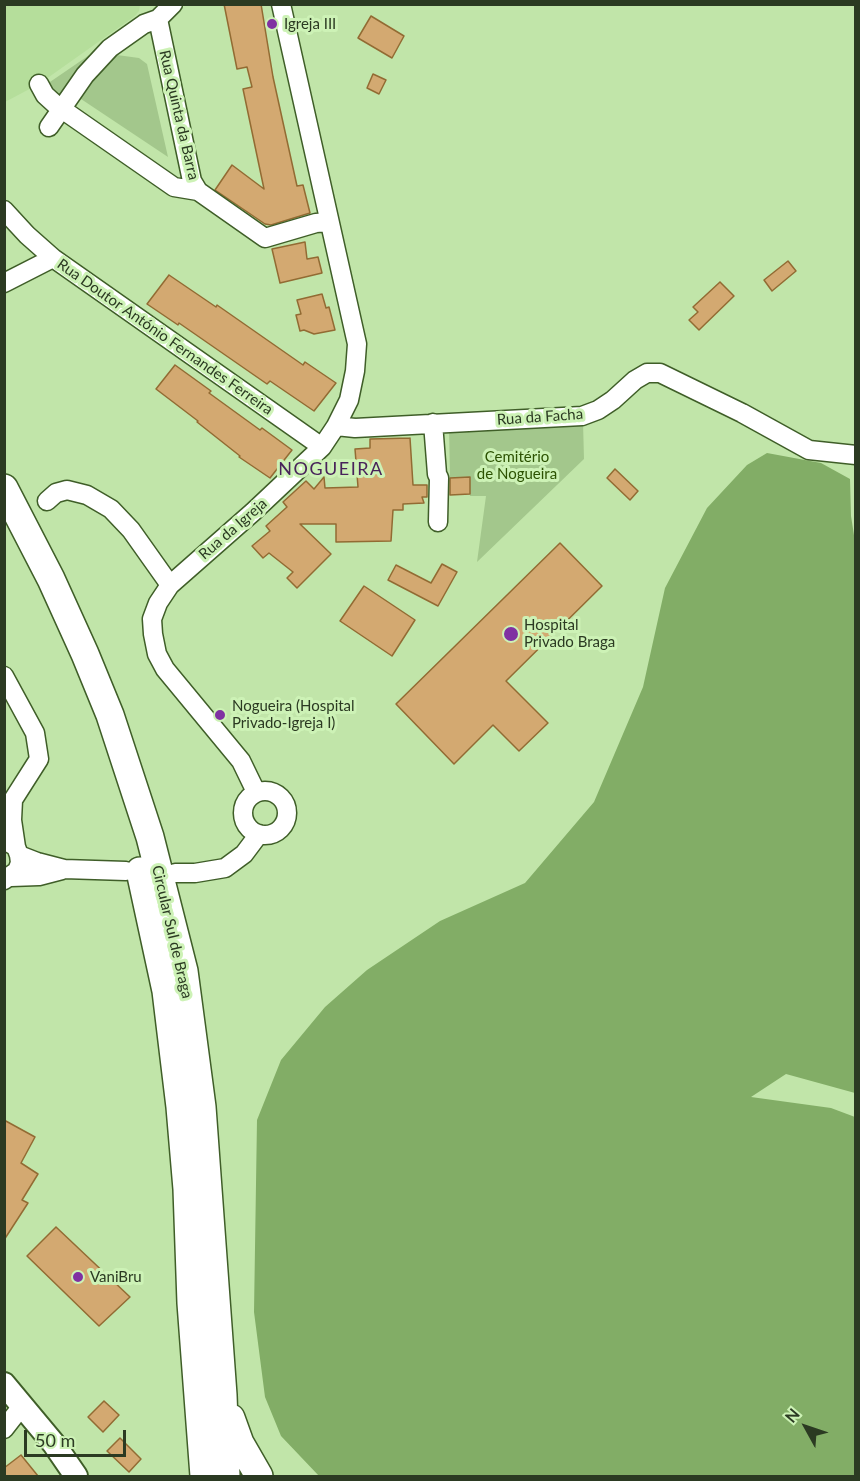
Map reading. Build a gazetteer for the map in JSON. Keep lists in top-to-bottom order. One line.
{"streets":{"highway":["Circular Sul de Braga"],"street":["Rua Quinta da Barra","Rua Doutor António Fernandes Ferreira","Rua da Facha","Rua da Igreja"]},"crossings":[["Rua Quinta da Barra","Rua da Igreja"],["Rua Doutor António Fernandes Ferreira","Rua da Igreja"],["Rua da Facha","Rua da Igreja"]],"districts":["NOGUEIRA"],"parks":["Cemitério de Nogueira"],"places":["Igreja III","Hospital Privado Braga","Nogueira (Hospital Privado-Igreja I)","VaniBru"],"scale_bar":"50 m","north":"top left"}
